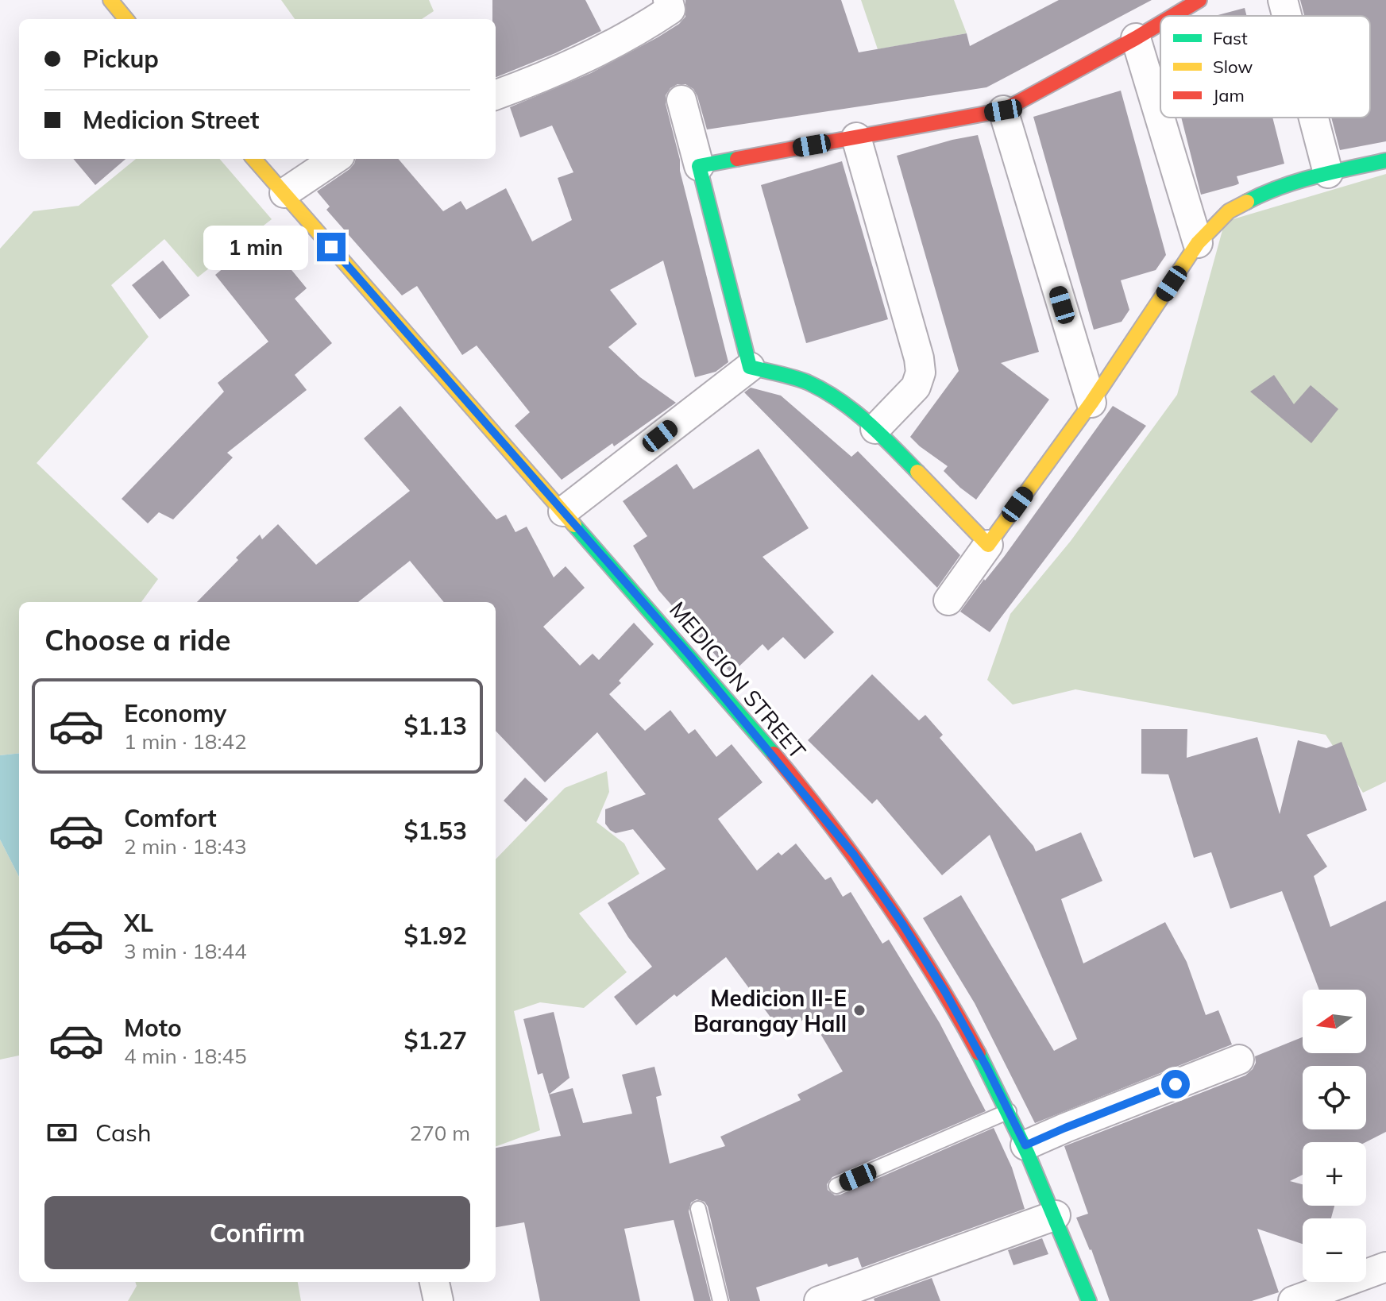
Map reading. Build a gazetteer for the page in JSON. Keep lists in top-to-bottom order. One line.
{"streets":{"street":["MEDICION STREET"]},"places":["Medicion II-E Barangay Hall"],"legend":["Fast","Slow","Jam"],"north":"left","page":{"banner":["Pickup","Medicion Street"],"bubble":"1 min","heading":"Choose a ride","list":[{"name":"Economy","note":"1 min · 18:42","value":"$1.13"},{"name":"Comfort","note":"2 min · 18:43","value":"$1.53"},{"name":"XL","note":"3 min · 18:44","value":"$1.92"},{"name":"Moto","note":"4 min · 18:45","value":"$1.27"}],"map_buttons":["+","−"],"pay":["Cash","270 m"],"buttons":"Confirm"}}
